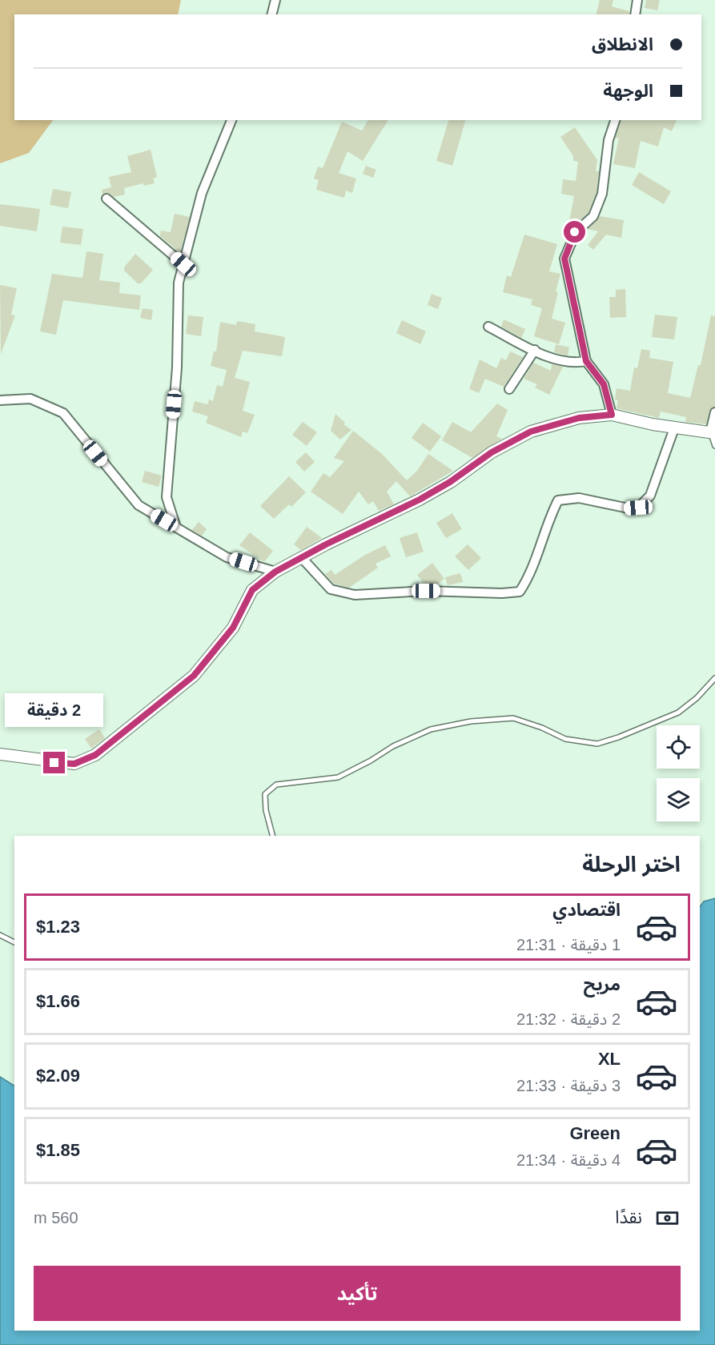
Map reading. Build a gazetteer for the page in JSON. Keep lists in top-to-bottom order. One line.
{"page":{"banner":["الانطلاق","الوجهة"],"bubble":"2 دقيقة","heading":"اختر الرحلة","list":[{"name":"اقتصادي","note":"1 دقيقة · 21:31","value":"$1.23"},{"name":"مريح","note":"2 دقيقة · 21:32","value":"$1.66"},{"name":"XL","note":"3 دقيقة · 21:33","value":"$2.09"},{"name":"Green","note":"4 دقيقة · 21:34","value":"$1.85"}],"pay":["نقدًا","560 m"],"buttons":"تأكيد"}}
